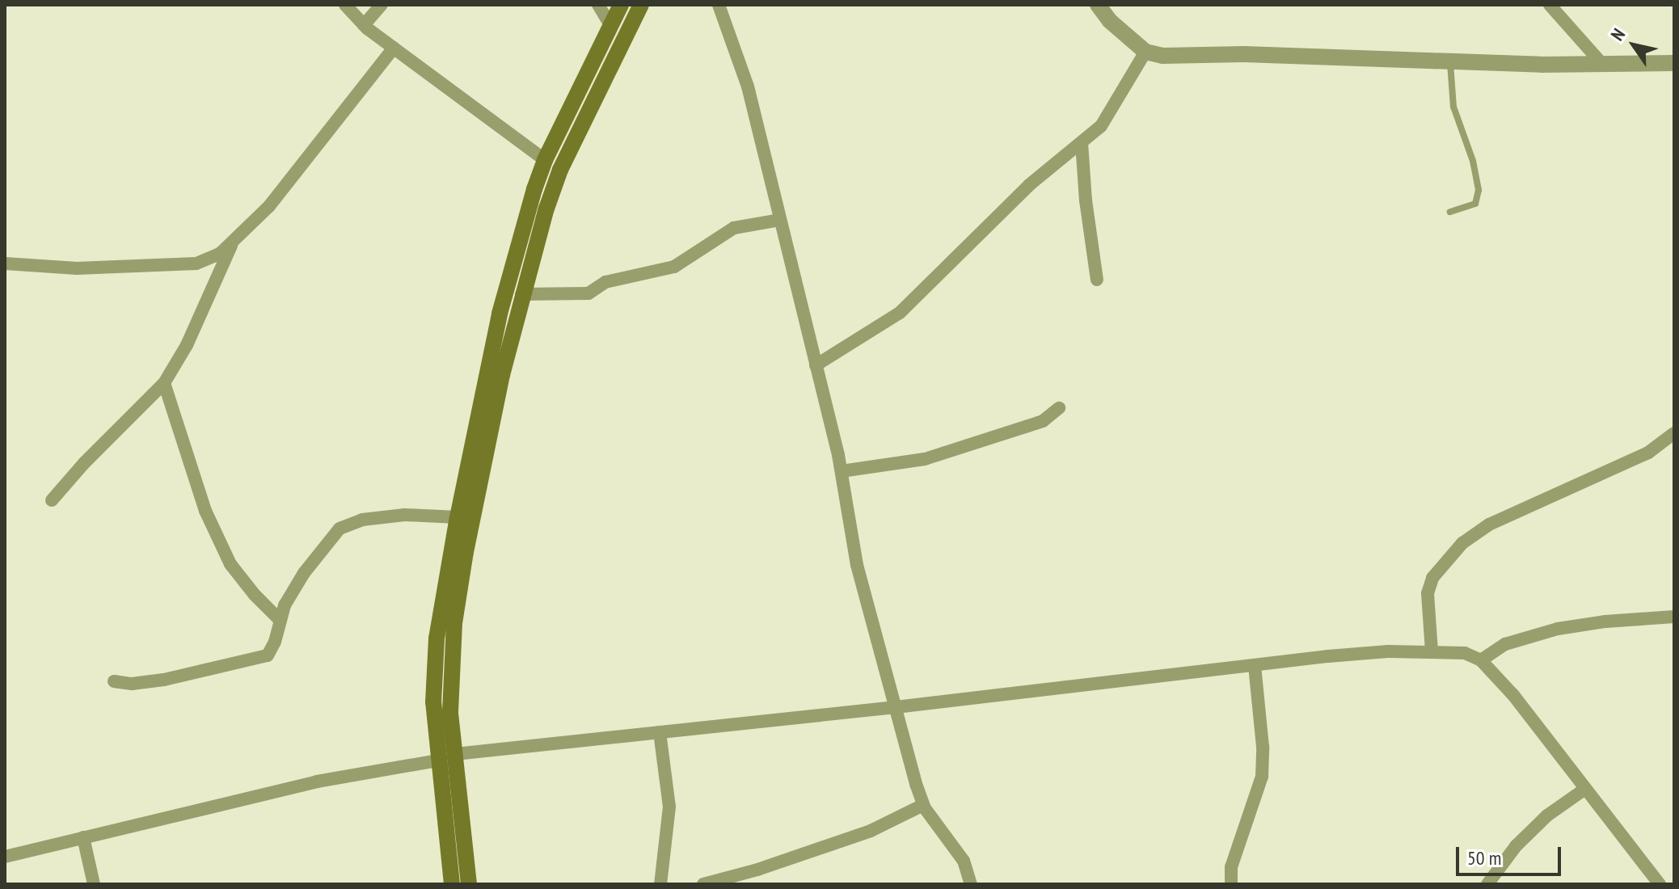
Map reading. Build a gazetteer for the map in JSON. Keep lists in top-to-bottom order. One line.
{"scale_bar":"50 m","north":"top left"}
